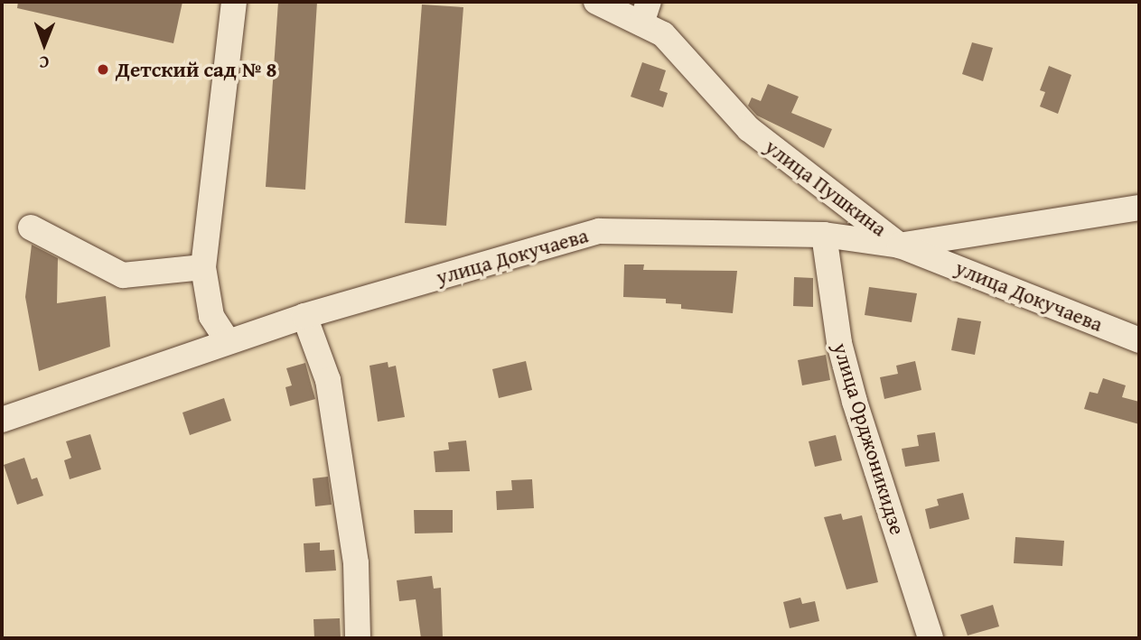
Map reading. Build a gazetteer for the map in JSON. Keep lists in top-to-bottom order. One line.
{"streets":{"street":["улица Пушкина","улица Докучаева","улица Орджоникидзе"]},"crossings":[["улица Пушкина","улица Докучаева"],["улица Докучаева","улица Орджоникидзе"]],"places":["Детский сад № 8"],"north":"bottom"}
